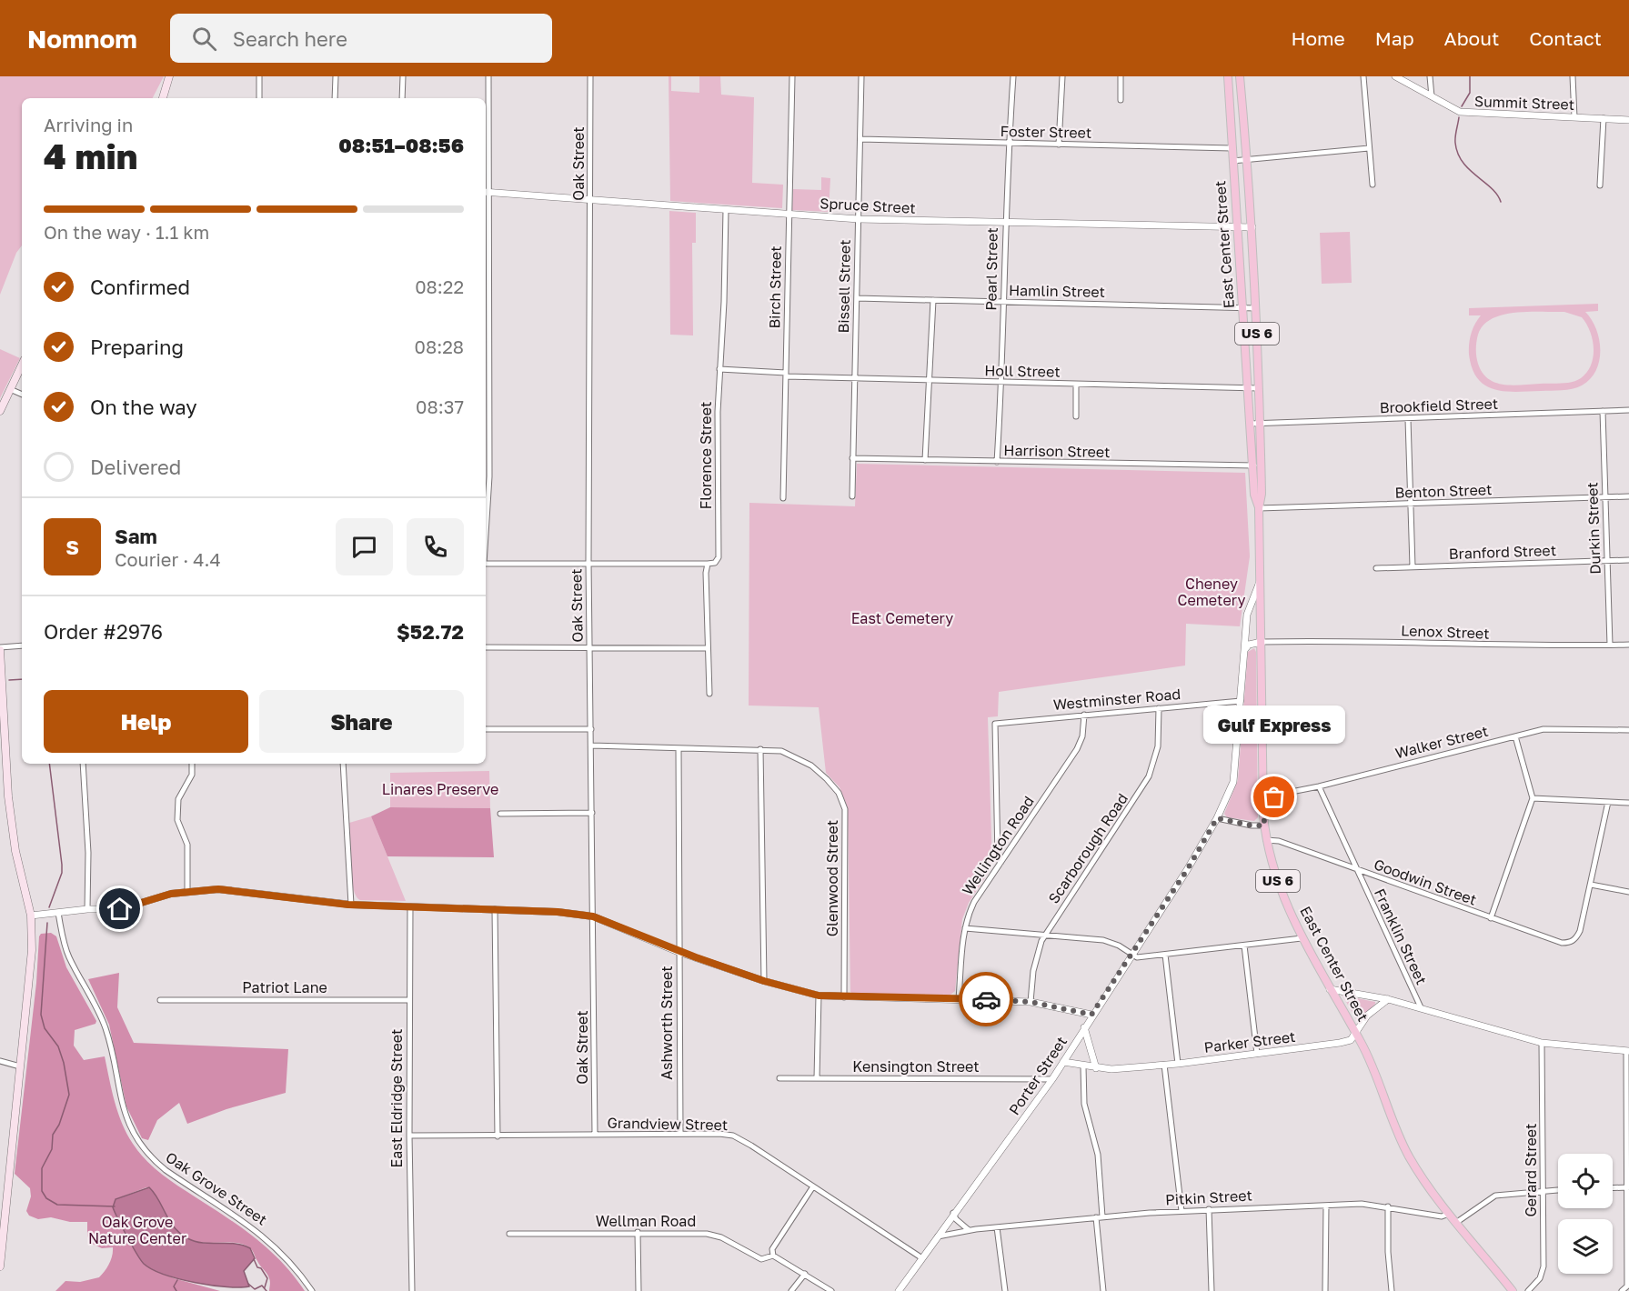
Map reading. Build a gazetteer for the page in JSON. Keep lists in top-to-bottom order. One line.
{"streets":{"main road":["East Center Street","US 6"],"street":["Summit Street","Foster Street","Oak Street","Spruce Street","Pearl Street","Bissell Street","Birch Street","Hamlin Street","Holl Street","Brookfield Street","Harrison Street","Florence Street","Benton Street","Durkin Street","Branford Street","Lenox Street","Westminster Road","Walker Street","Wellington Road","Scarborough Road","Glenwood Street","Goodwin Street","Franklin Street","Patriot Lane","Ashworth Street","Parker Street","Kensington Street","Porter Street","East Eldridge Street","Grandview Street","Gerard Street","Oak Grove Street","Pitkin Street","Wellman Road"]},"crossings":[["Foster Street","East Center Street"],["Foster Street","Pearl Street"],["Foster Street","Bissell Street"],["Oak Street","Spruce Street"],["Oak Street","Glenwood Street"],["Oak Street","Grandview Street"],["Spruce Street","East Center Street"],["Spruce Street","Pearl Street"],["Spruce Street","Bissell Street"],["Spruce Street","Birch Street"],["Spruce Street","Florence Street"],["East Center Street","Hamlin Street"],["East Center Street","Holl Street"],["East Center Street","Brookfield Street"],["East Center Street","Harrison Street"],["East Center Street","Benton Street"],["East Center Street","Lenox Street"],["East Center Street","Walker Street"],["East Center Street","Goodwin Street"],["East Center Street","Parker Street"],["East Center Street","Porter Street"],["East Center Street","Pitkin Street"],["Pearl Street","Hamlin Street"],["Pearl Street","Holl Street"],["Pearl Street","Harrison Street"],["Bissell Street","Hamlin Street"],["Bissell Street","Holl Street"],["Bissell Street","Harrison Street"],["Birch Street","Holl Street"],["Holl Street","Florence Street"],["Brookfield Street","Durkin Street"],["Benton Street","Durkin Street"],["Durkin Street","Branford Street"],["Durkin Street","Lenox Street"],["Westminster Road","Wellington Road"],["Westminster Road","Scarborough Road"],["Westminster Road","Porter Street"],["Walker Street","Franklin Street"],["Glenwood Street","Ashworth Street"],["Goodwin Street","Franklin Street"],["Patriot Lane","East Eldridge Street"],["Ashworth Street","Grandview Street"],["Parker Street","Porter Street"],["Kensington Street","Porter Street"],["Porter Street","Grandview Street"],["Porter Street","Pitkin Street"],["East Eldridge Street","Grandview Street"]],"parks":["Cheney Cemetery","East Cemetery","Linares Preserve","Oak Grove Nature Center"],"places":["Gulf Express"],"page":{"header":"Nomnom","search":"Search here","nav":["Home","Map","About","Contact"],"heading":["4 min","Arriving in","08:51–08:56"],"panel":["Sam","Courier · 4.4","Order #2976","$52.72"],"bar":"On the way · 1.1 km","list":[["Confirmed","08:22"],["Preparing","08:28"],["On the way","08:37"],"Delivered"],"round":"S","buttons":["Help","Share"],"bubble":"Gulf Express"}}
